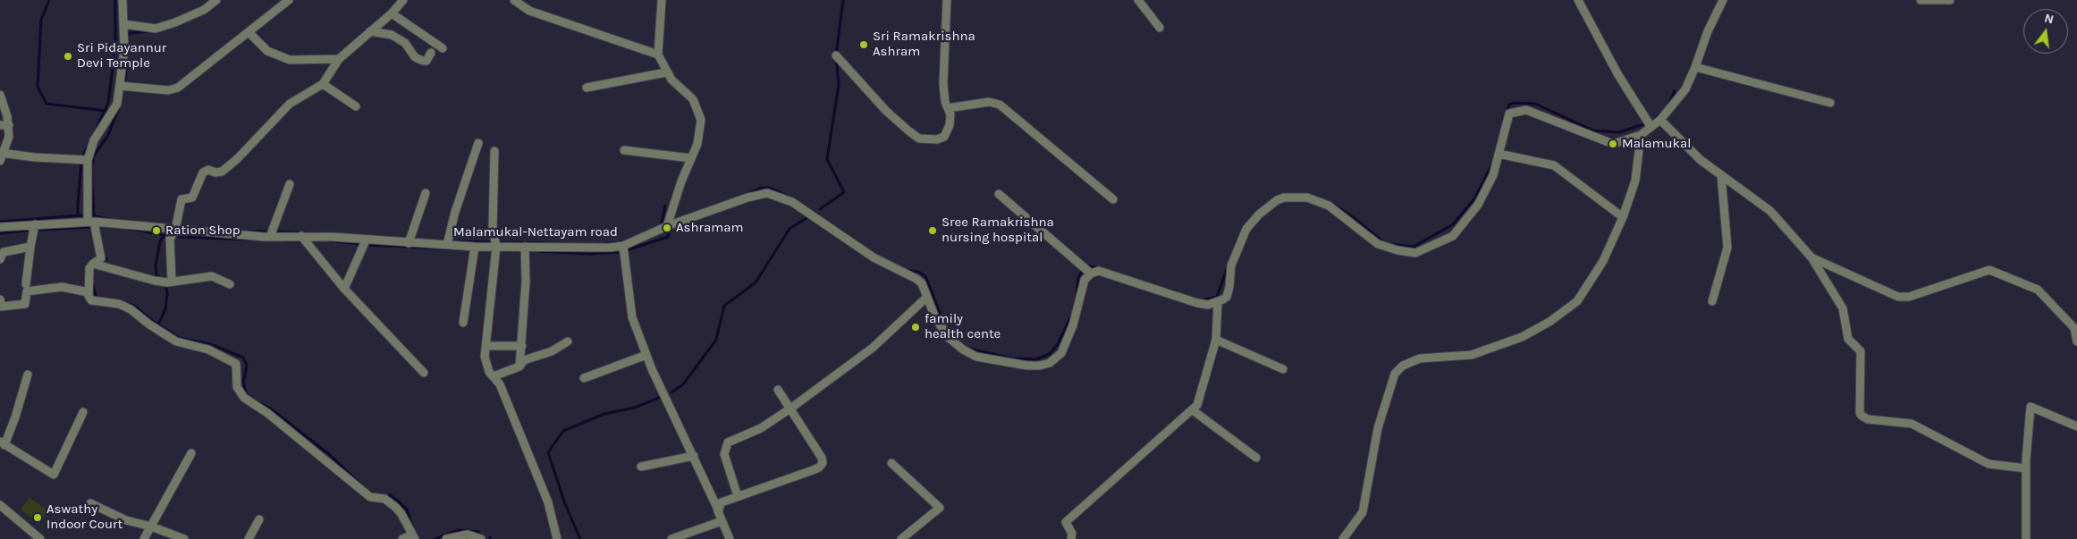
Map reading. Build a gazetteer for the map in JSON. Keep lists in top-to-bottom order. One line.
{"streets":{"street":["Malamukal-Nettayam road"]},"places":["Sri Ramakrishna Ashram","Sri Pidayannur Devi Temple","Malamukal","Ashramam","Ration Shop","Sree Ramakrishna nursing hospital","family health cente","Aswathy Indoor Court"],"north":"top"}
